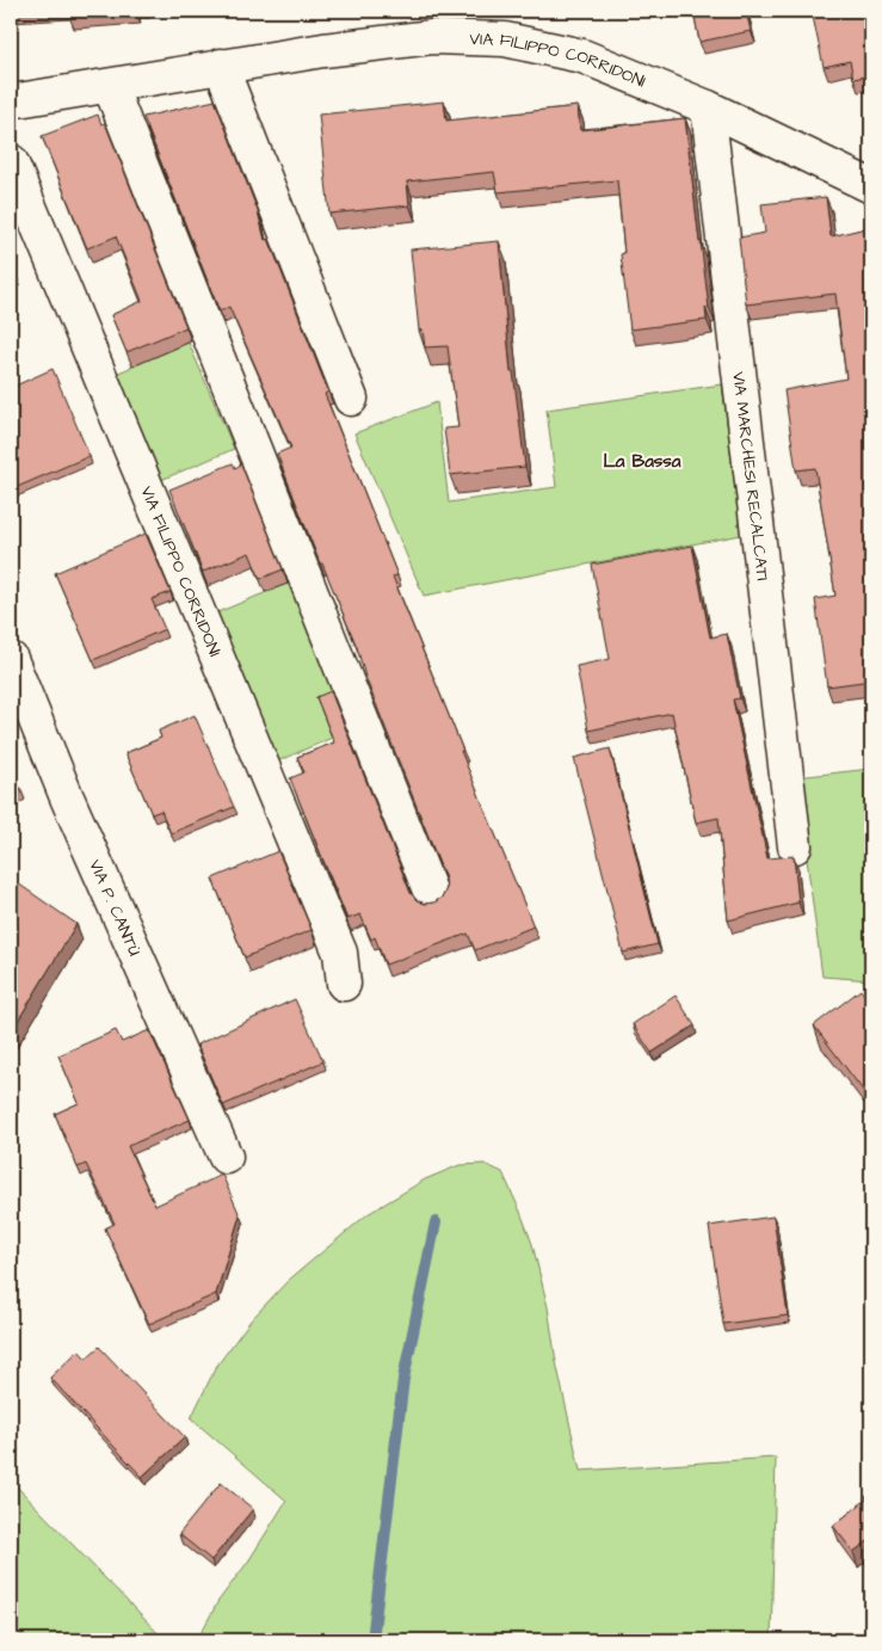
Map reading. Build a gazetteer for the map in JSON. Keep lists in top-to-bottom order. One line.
{"streets":{"street":["VIA FILIPPO CORRIDONI","VIA MARCHESI RECALCATI","VIA P. CANTÙ"]},"crossings":[["VIA FILIPPO CORRIDONI","VIA MARCHESI RECALCATI"]],"districts":["La Bassa"]}
